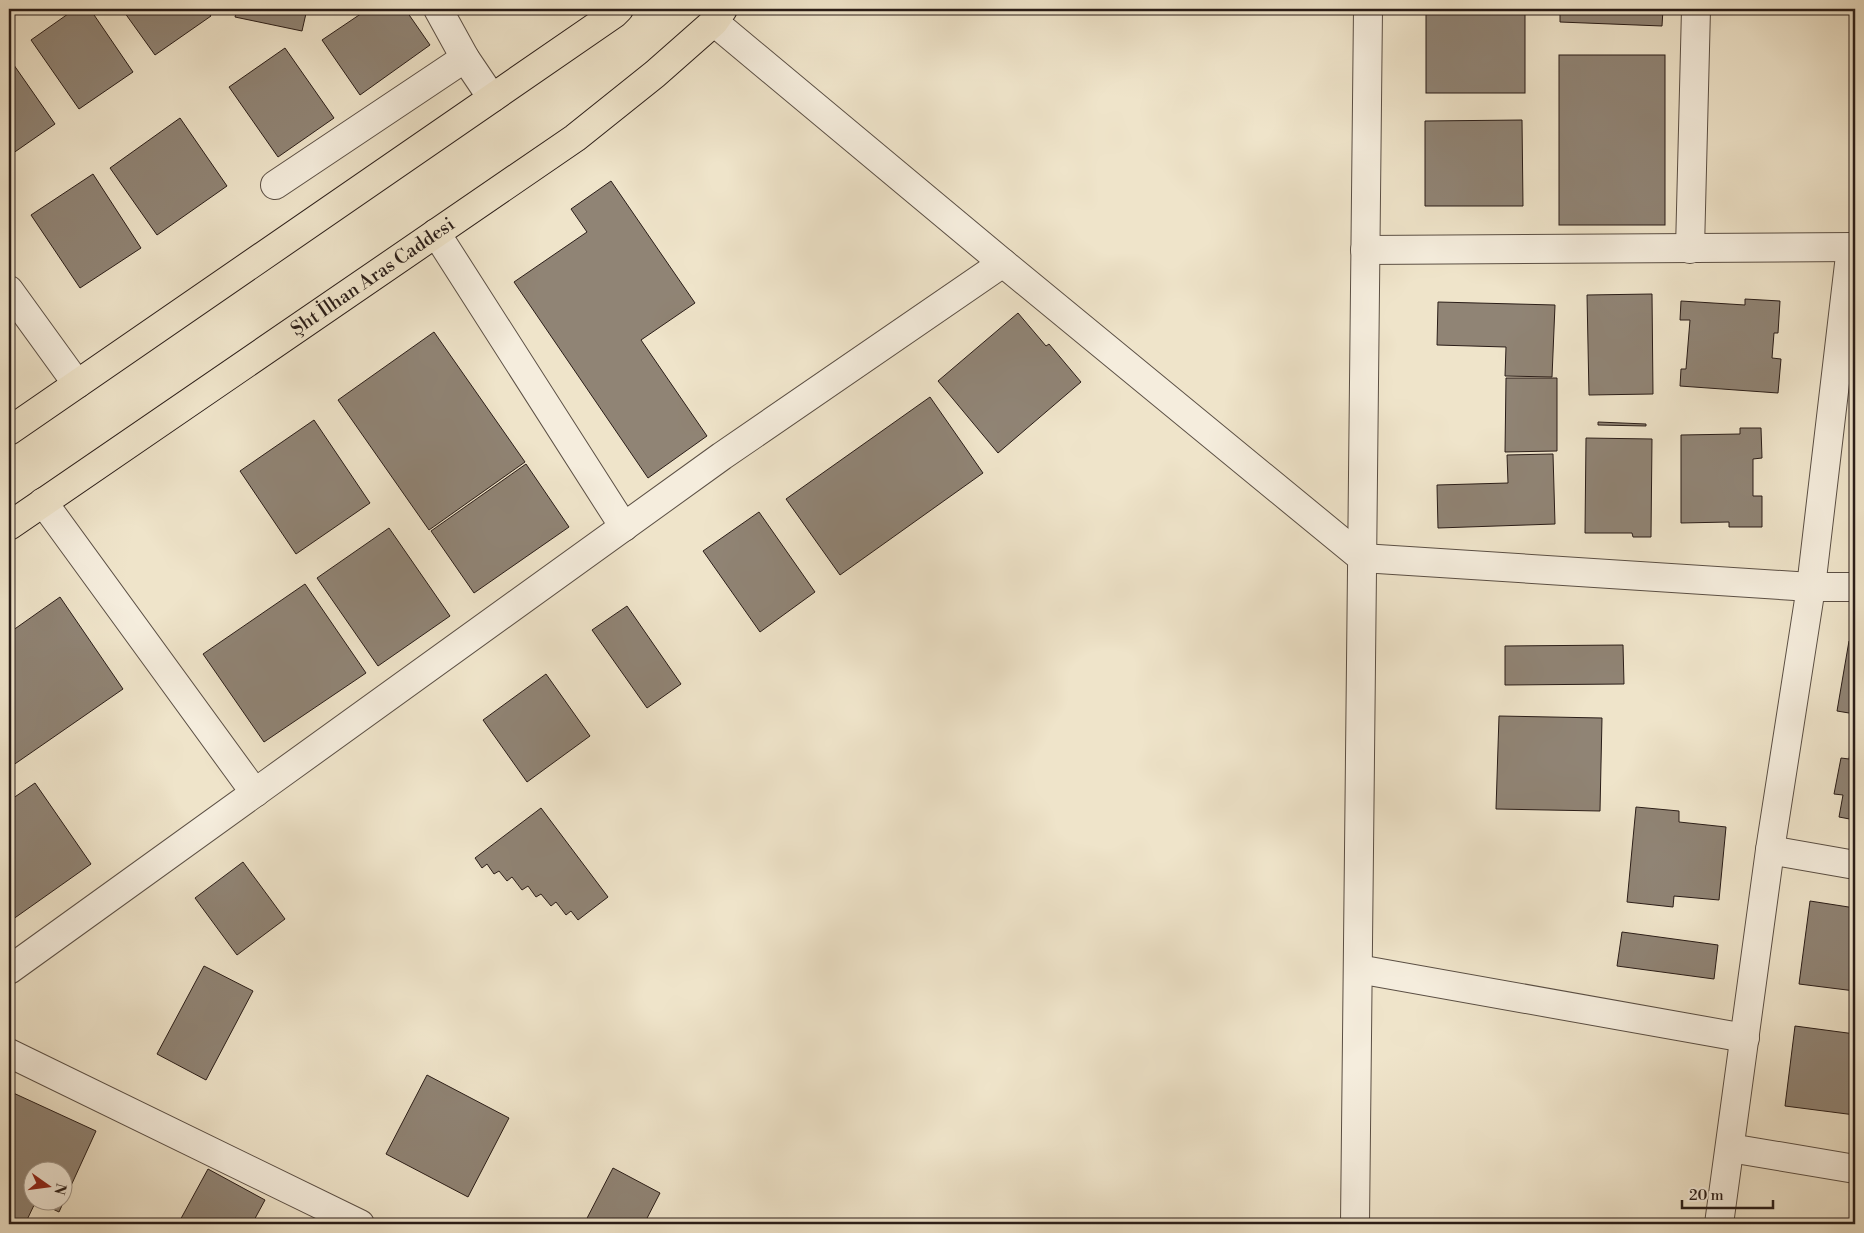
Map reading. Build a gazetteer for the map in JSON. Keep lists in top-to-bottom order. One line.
{"streets":{"main road":["Şht İlhan Aras Caddesi"]},"scale_bar":"20 m","north":"right"}
